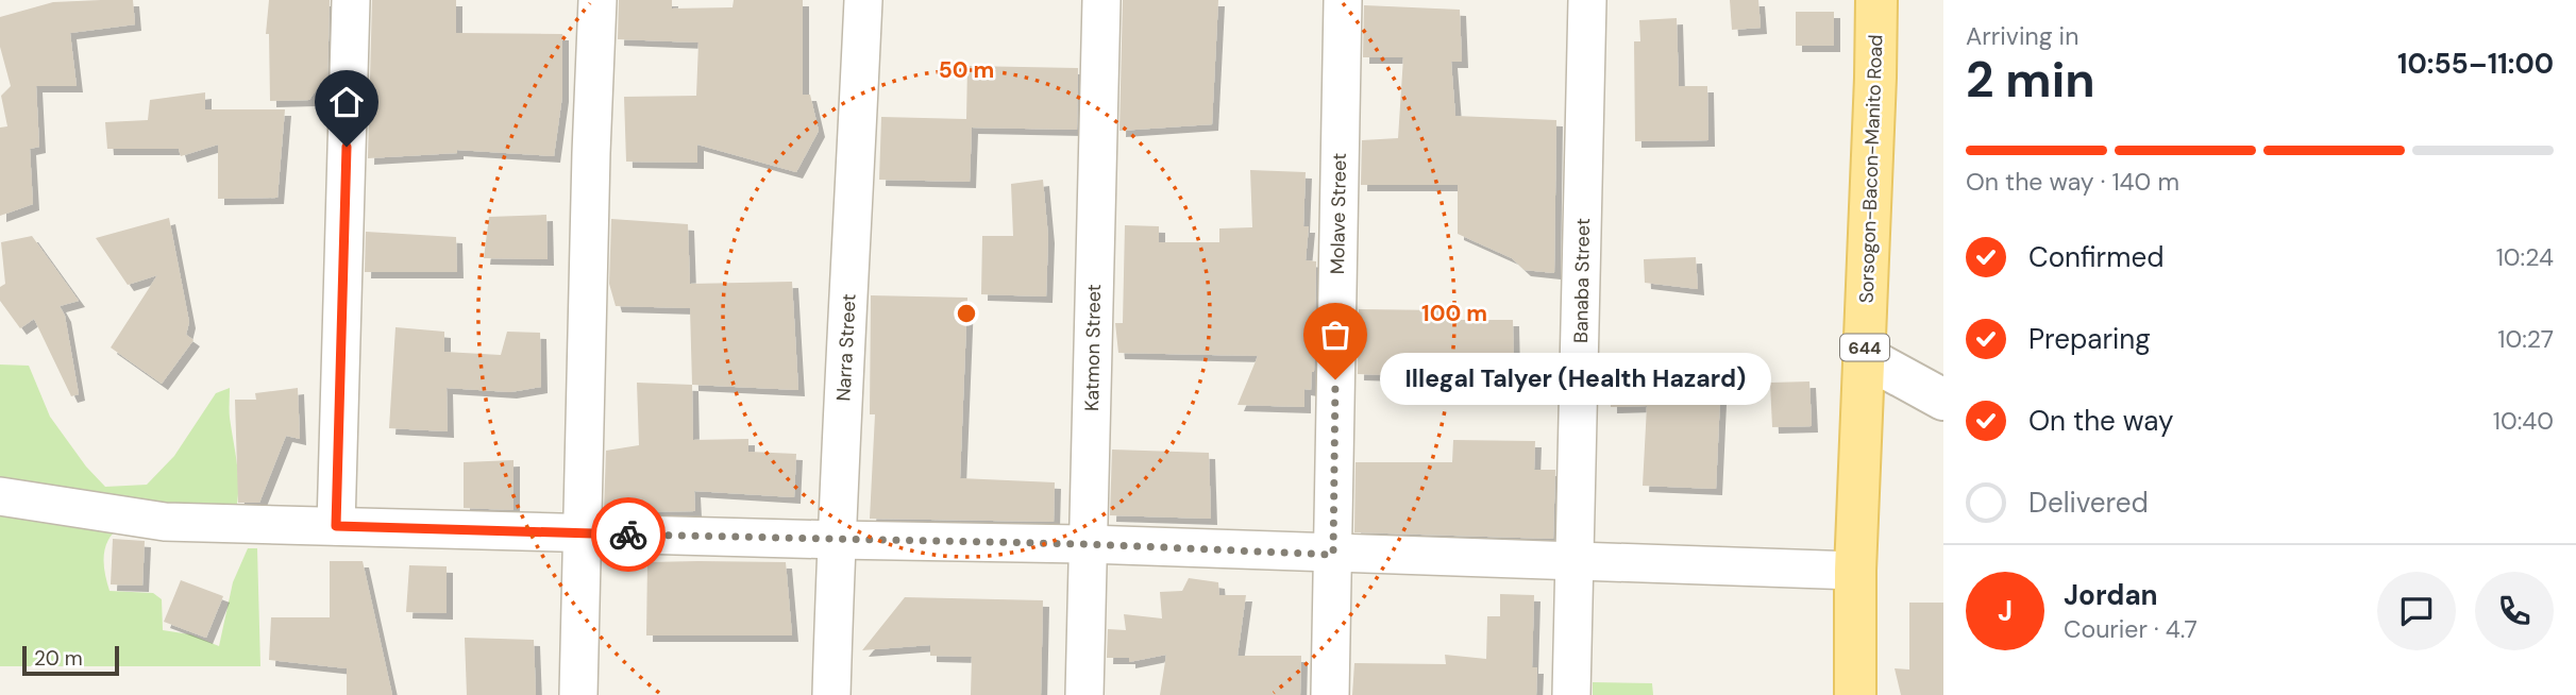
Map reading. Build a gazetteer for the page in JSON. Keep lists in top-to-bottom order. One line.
{"streets":{"main road":["Sorsogon-Bacon-Manito Road","644"],"street":["Molave Street","Banaba Street","Narra Street","Katmon Street"]},"places":["Illegal Talyer (Health Hazard)"],"scale_bar":"20 m","page":{"heading":["2 min","Arriving in","10:55–11:00"],"panel":["Jordan","Courier · 4.7"],"bar":"On the way · 140 m","list":[["Confirmed","10:24"],["Preparing","10:27"],["On the way","10:40"],"Delivered"],"bubble":"Illegal Talyer (Health Hazard)","round":"J","scale":"20 m"},"rings":["50 m","100 m"]}
